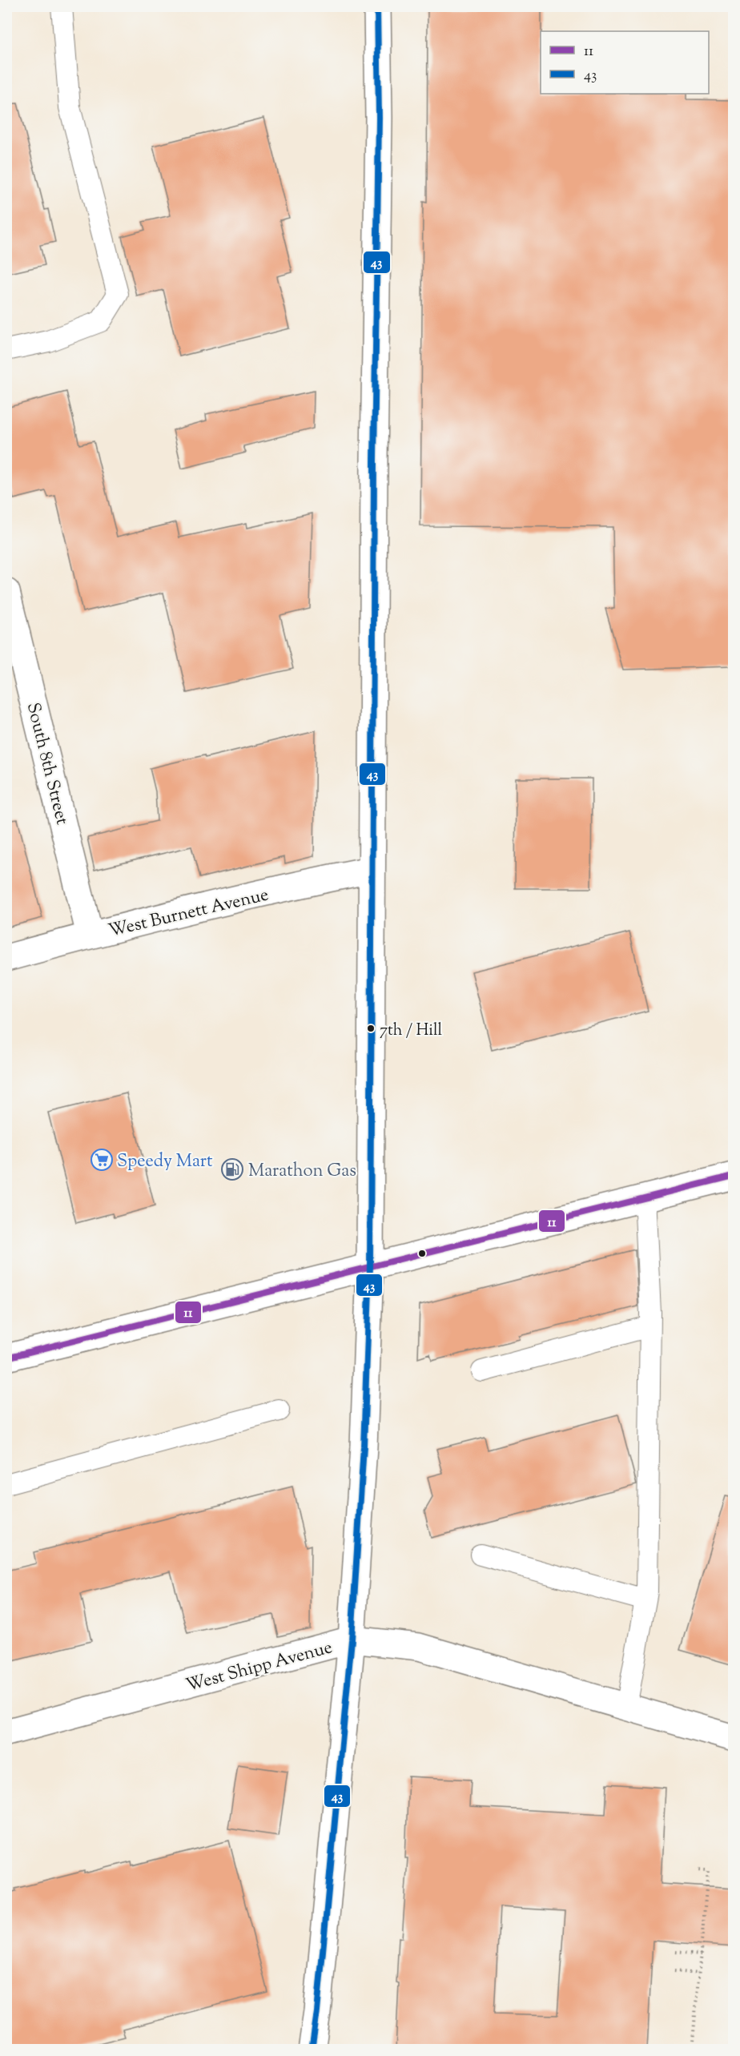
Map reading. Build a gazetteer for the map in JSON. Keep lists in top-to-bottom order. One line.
{"streets":{"street":["South 8th Street","West Burnett Avenue","West Shipp Avenue"]},"crossings":[["South 8th Street","West Burnett Avenue"]],"places":{"other":["7th / Hill"],"supermarket":["Speedy Mart"],"fuel station":["Marathon Gas"]},"lines":["transit line 43","transit line 11"],"legend":["11","43"]}
